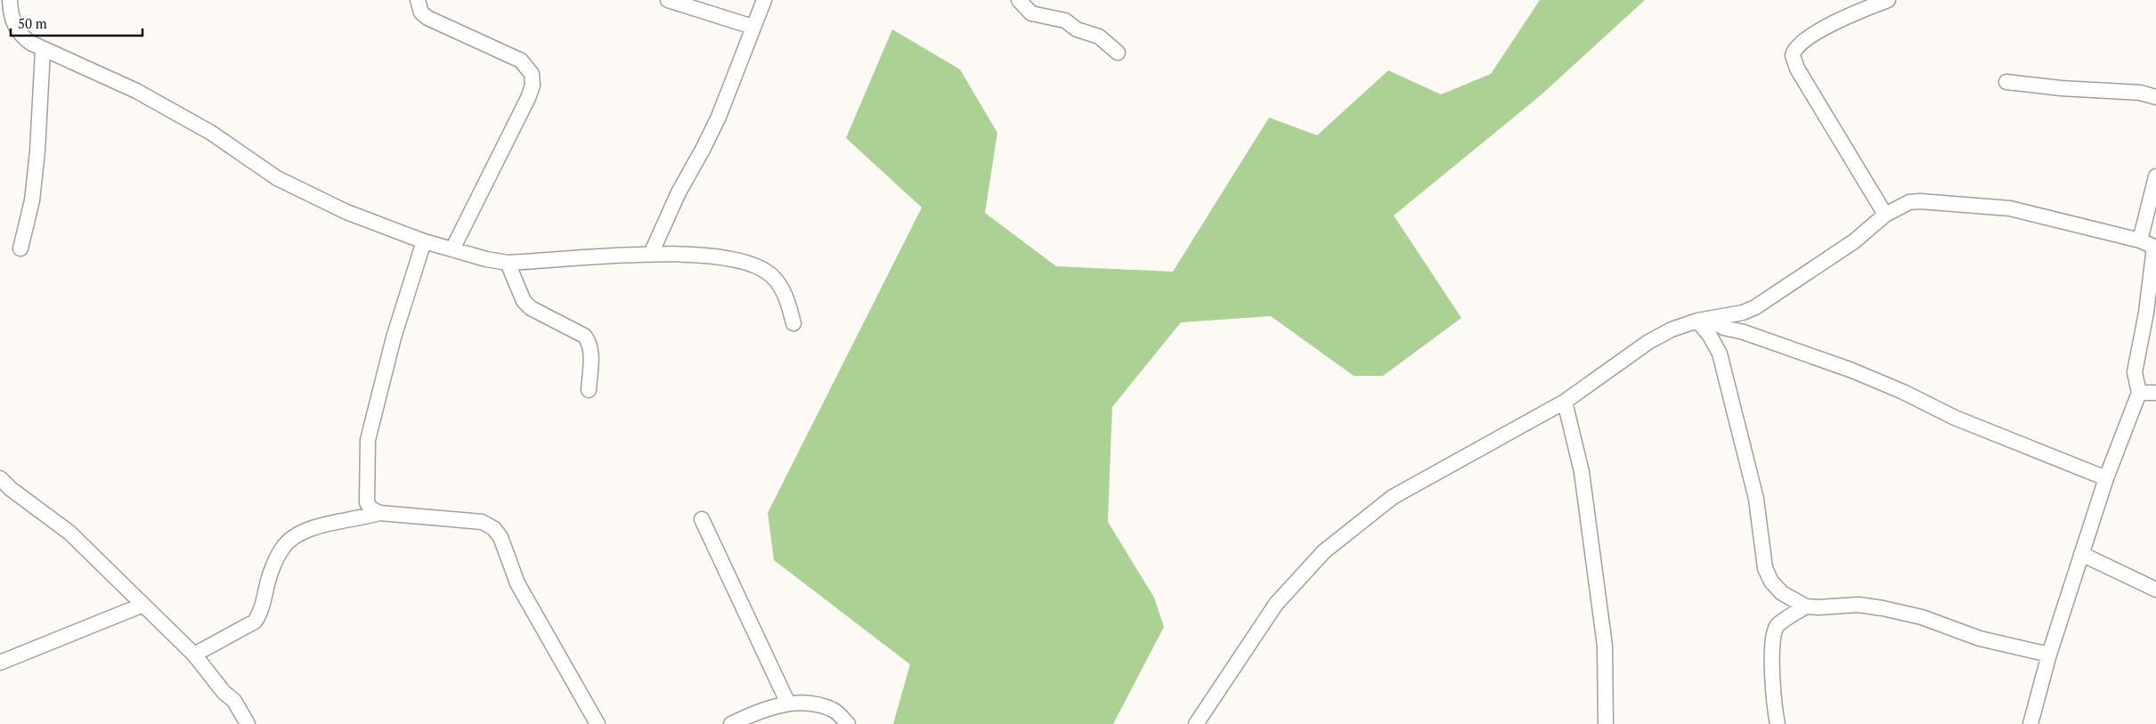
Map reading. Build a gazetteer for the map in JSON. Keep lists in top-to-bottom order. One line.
{"scale_bar":"50 m"}
